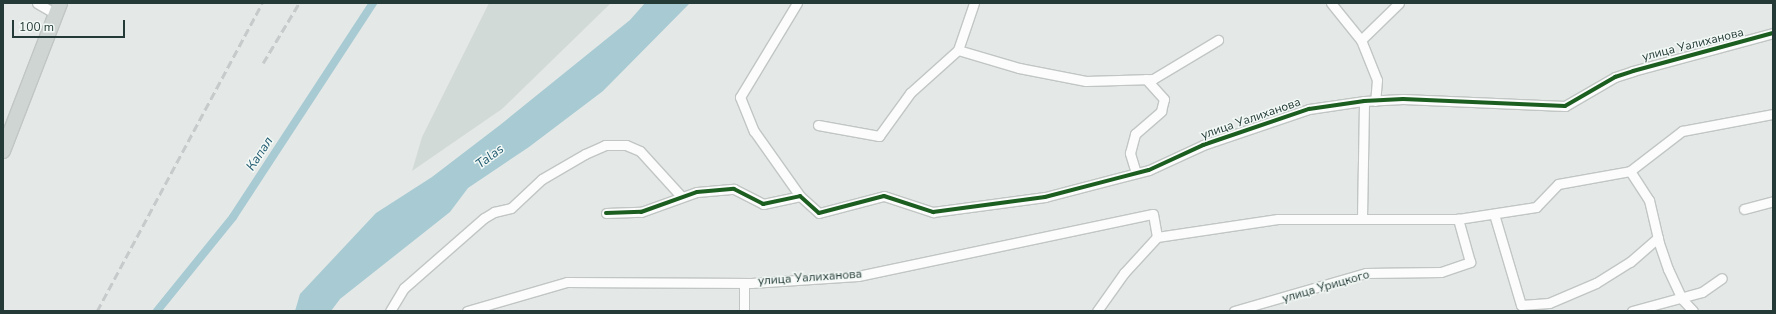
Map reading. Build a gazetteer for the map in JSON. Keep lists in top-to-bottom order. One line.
{"streets":{"street":["улица Уалиханова","улица Урицкого"]},"water":["Капал","Talas"],"scale_bar":"100 m"}
